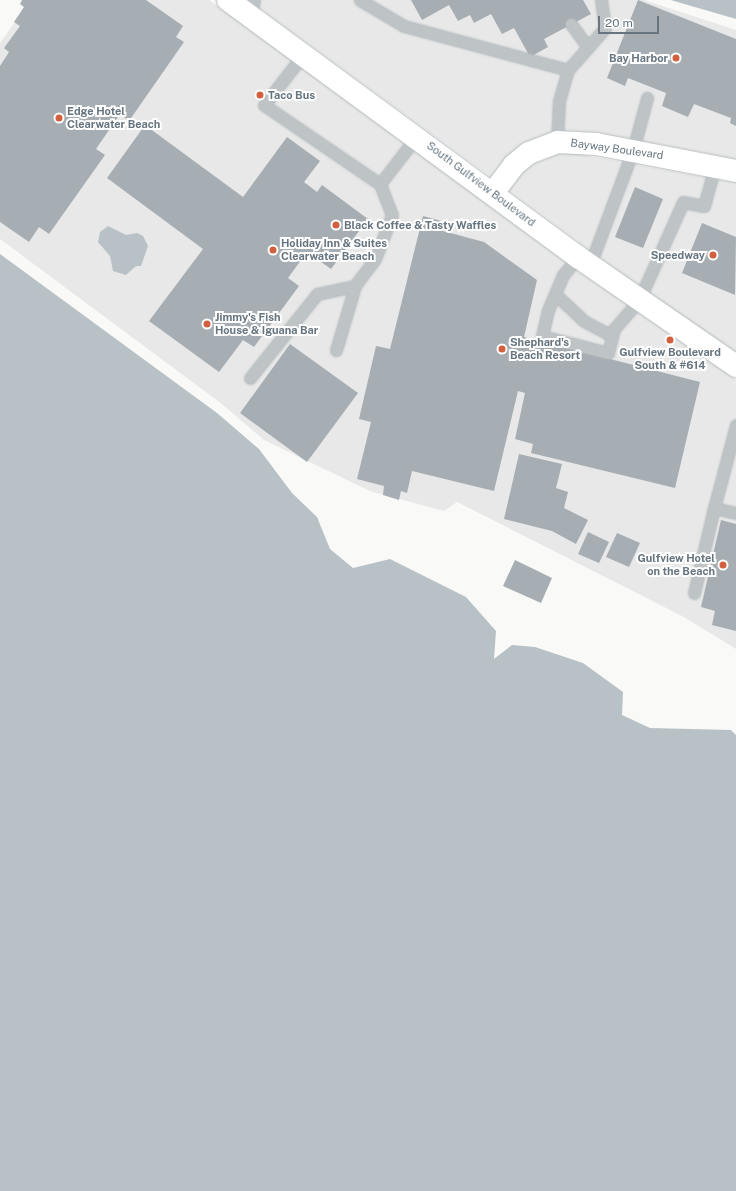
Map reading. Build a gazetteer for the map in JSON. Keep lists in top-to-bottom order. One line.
{"streets":{"main road":["Bayway Boulevard","South Gulfview Boulevard"]},"crossings":[["Bayway Boulevard","South Gulfview Boulevard"]],"places":["Bay Harbor","Taco Bus","Edge Hotel Clearwater Beach","Black Coffee & Tasty Waffles","Holiday Inn & Suites Clearwater Beach","Speedway","Jimmy's Fish House & Iguana Bar","Gulfview Boulevard South & #614","Shephard's Beach Resort","Gulfview Hotel on the Beach"],"scale_bar":"20 m"}
